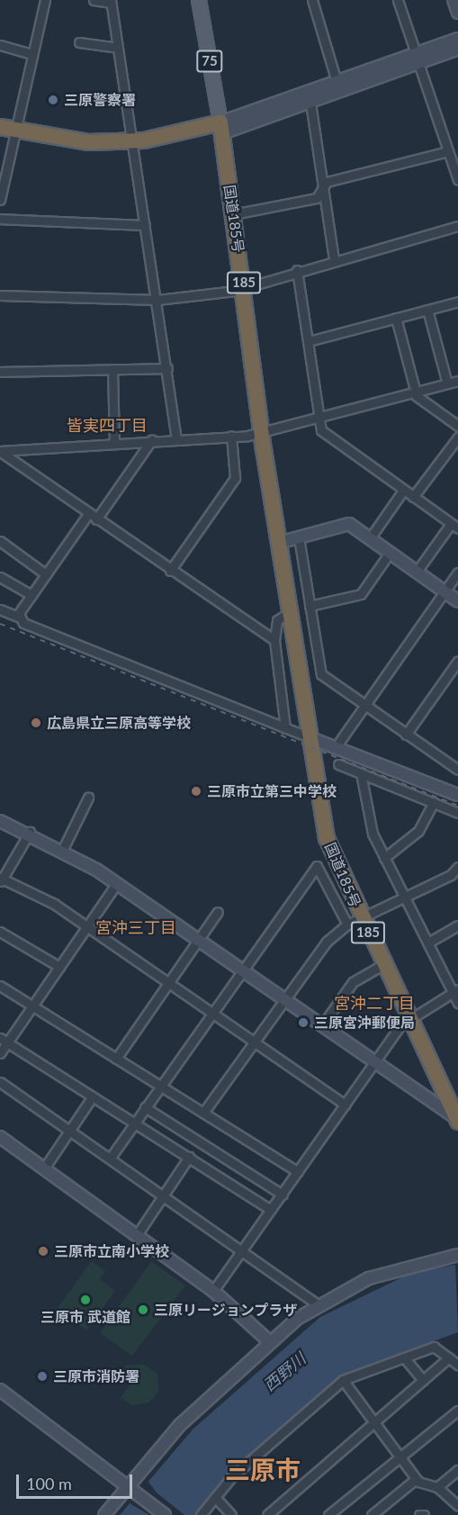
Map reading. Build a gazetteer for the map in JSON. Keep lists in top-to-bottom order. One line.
{"streets":{"highway":["国道185号","185"],"main road":["75"]},"crossings":[["75","国道185号"]],"districts":["皆実四丁目","宮沖三丁目","宮沖二丁目","三原市"],"water":["西野川"],"places":["三原警察署","広島県立三原高等学校","三原市立第三中学校","三原宮沖郵便局","三原市立南小学校","三原市 武道館","三原リージョンプラザ","三原市消防署"],"scale_bar":"100 m"}
